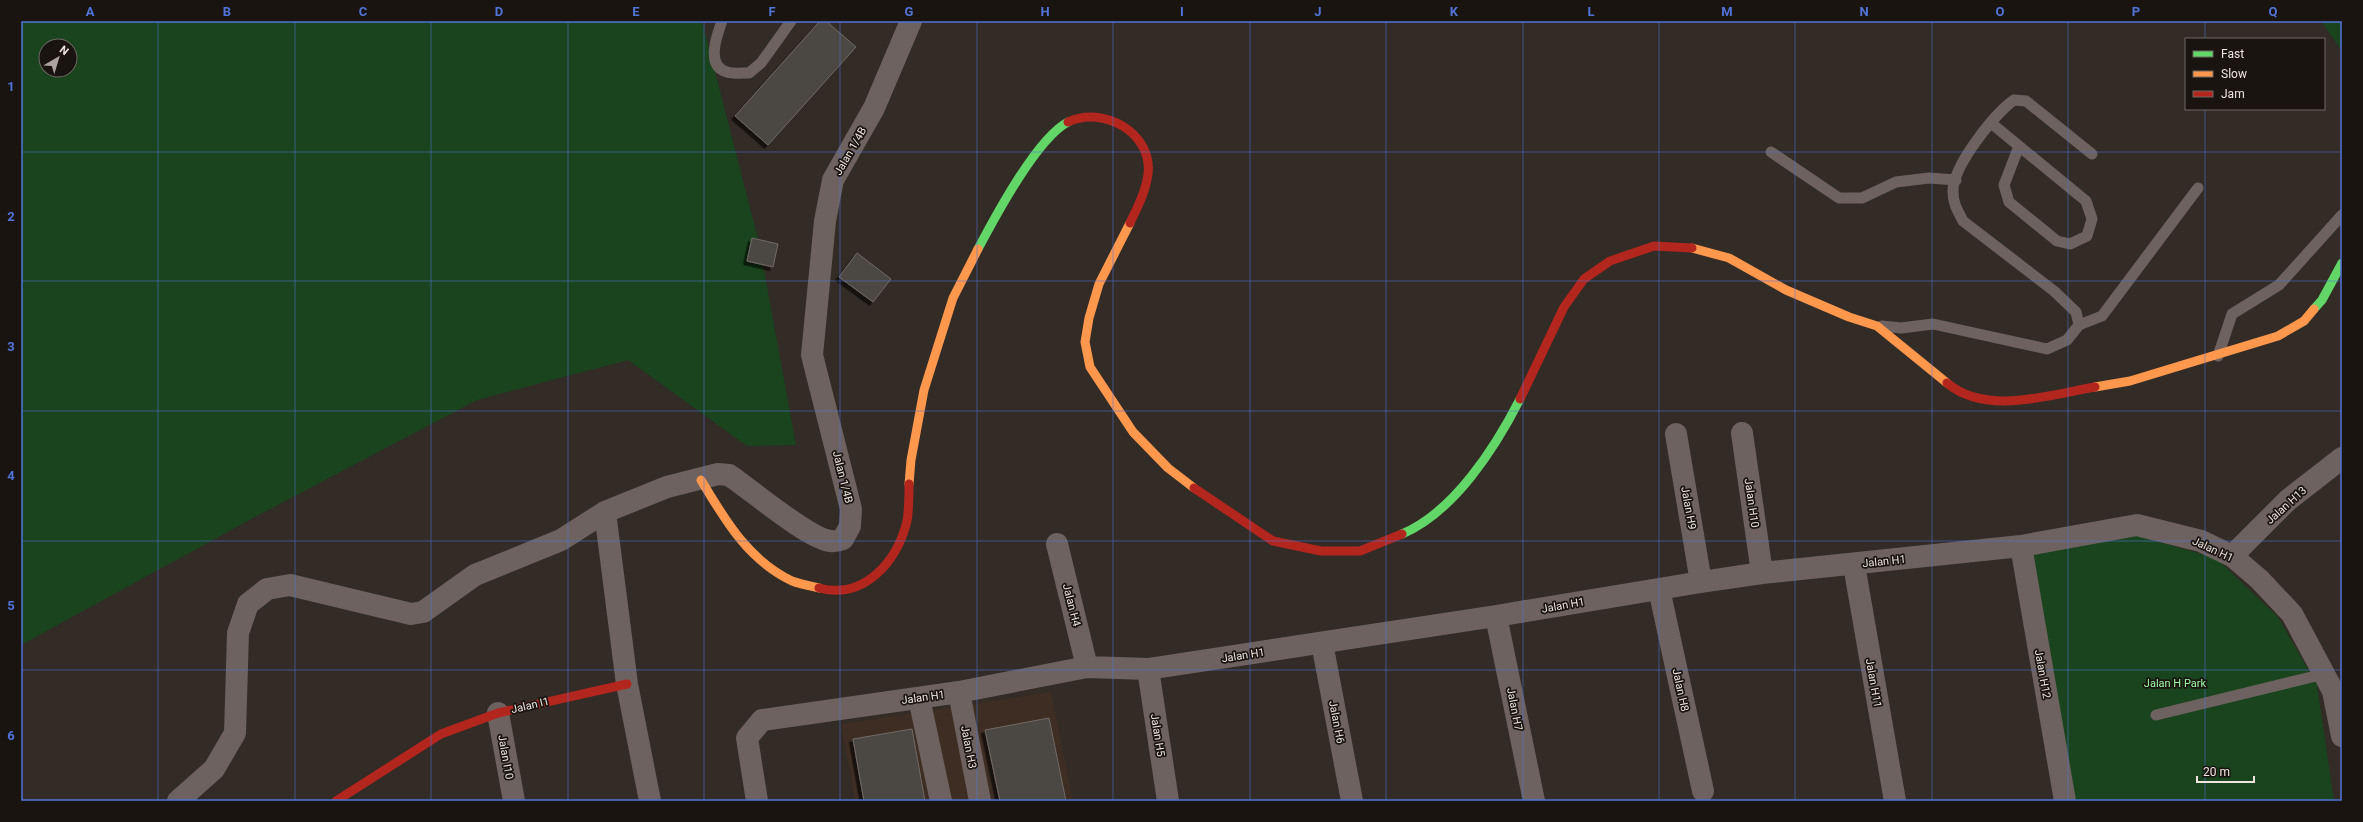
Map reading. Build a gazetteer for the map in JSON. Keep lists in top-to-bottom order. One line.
{"streets":{"street":["Jalan 1/4B","Jalan H10","Jalan H13","Jalan H9","Jalan H1","Jalan H4","Jalan H12","Jalan H11","Jalan H8","Jalan I1","Jalan H7","Jalan H6","Jalan H5","Jalan H3","Jalan I10"]},"crossings":[["Jalan H10","Jalan H1"],["Jalan H13","Jalan H1"],["Jalan H9","Jalan H1"],["Jalan H1","Jalan H4"],["Jalan H1","Jalan H12"],["Jalan H1","Jalan H11"],["Jalan H1","Jalan H8"],["Jalan H1","Jalan H7"],["Jalan H1","Jalan H6"],["Jalan H1","Jalan H5"],["Jalan H1","Jalan H3"],["Jalan I1","Jalan I10"]],"parks":["Jalan H Park"],"legend":["Fast","Slow","Jam"],"scale_bar":"20 m","north":"top right","grid":{"columns":["A","B","C","D","E","F","G","H","I","J","K","L","M","N","O","P","Q"],"rows":["1","2","3","4","5","6"]}}
